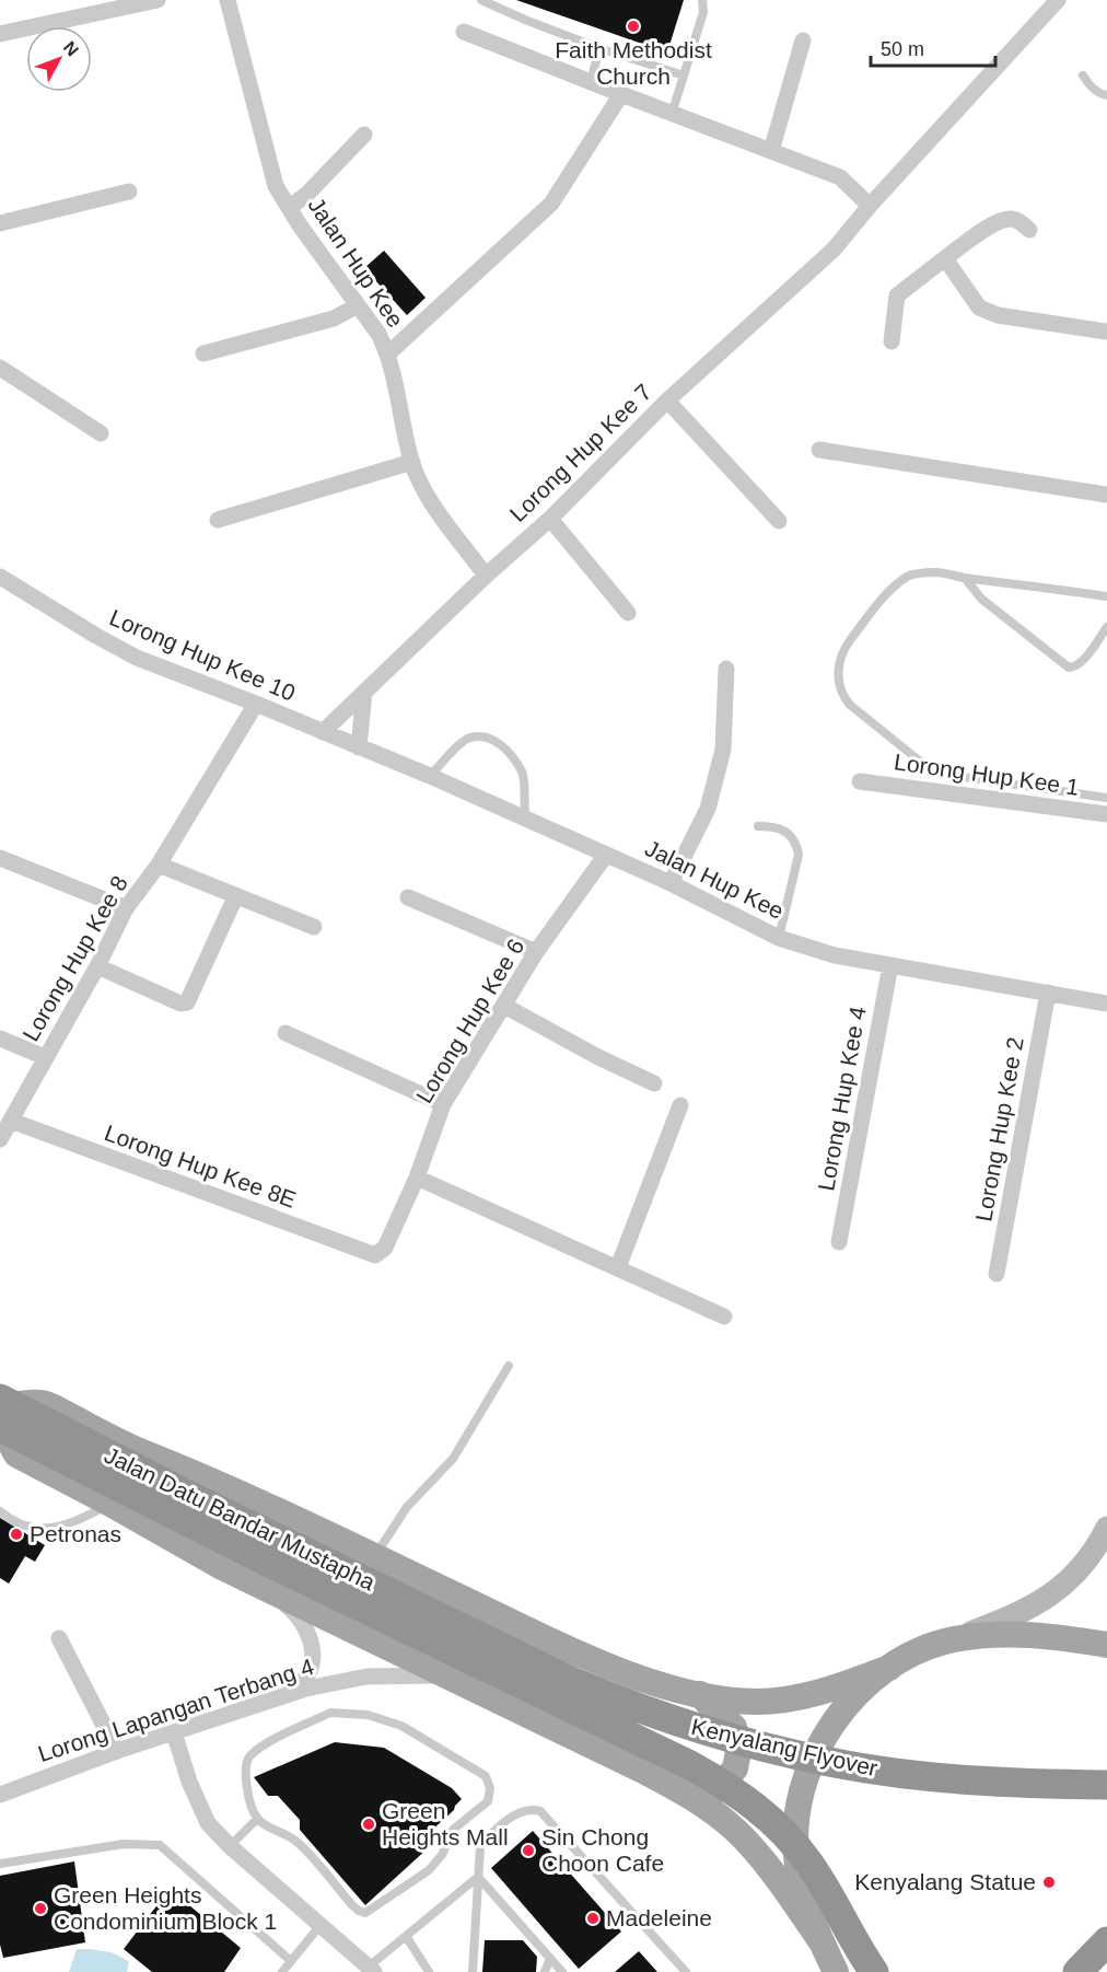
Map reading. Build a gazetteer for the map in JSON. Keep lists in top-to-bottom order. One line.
{"streets":{"highway":["Jalan Datu Bandar Mustapha","Kenyalang Flyover"],"street":["Jalan Hup Kee","Lorong Hup Kee 7","Lorong Hup Kee 10","Lorong Hup Kee 1","Lorong Hup Kee 8","Lorong Hup Kee 6","Lorong Hup Kee 4","Lorong Hup Kee 2","Lorong Hup Kee 8E","Lorong Lapangan Terbang 4"]},"crossings":[["Jalan Hup Kee","Lorong Hup Kee 7"],["Jalan Hup Kee","Lorong Hup Kee 10"],["Jalan Hup Kee","Lorong Hup Kee 6"],["Jalan Hup Kee","Lorong Hup Kee 4"],["Jalan Hup Kee","Lorong Hup Kee 2"],["Lorong Hup Kee 7","Lorong Hup Kee 10"],["Lorong Hup Kee 10","Lorong Hup Kee 8"],["Lorong Hup Kee 8","Lorong Hup Kee 8E"],["Lorong Hup Kee 6","Lorong Hup Kee 8E"],["Jalan Datu Bandar Mustapha","Lorong Lapangan Terbang 4"],["Jalan Datu Bandar Mustapha","Kenyalang Flyover"],["Lorong Lapangan Terbang 4","Kenyalang Flyover"]],"places":["Faith Methodist Church","Petronas","Green Heights Mall","Sin Chong Choon Cafe","Kenyalang Statue","Green Heights Condominium Block 1","Madeleine"],"scale_bar":"50 m","north":"top right"}
